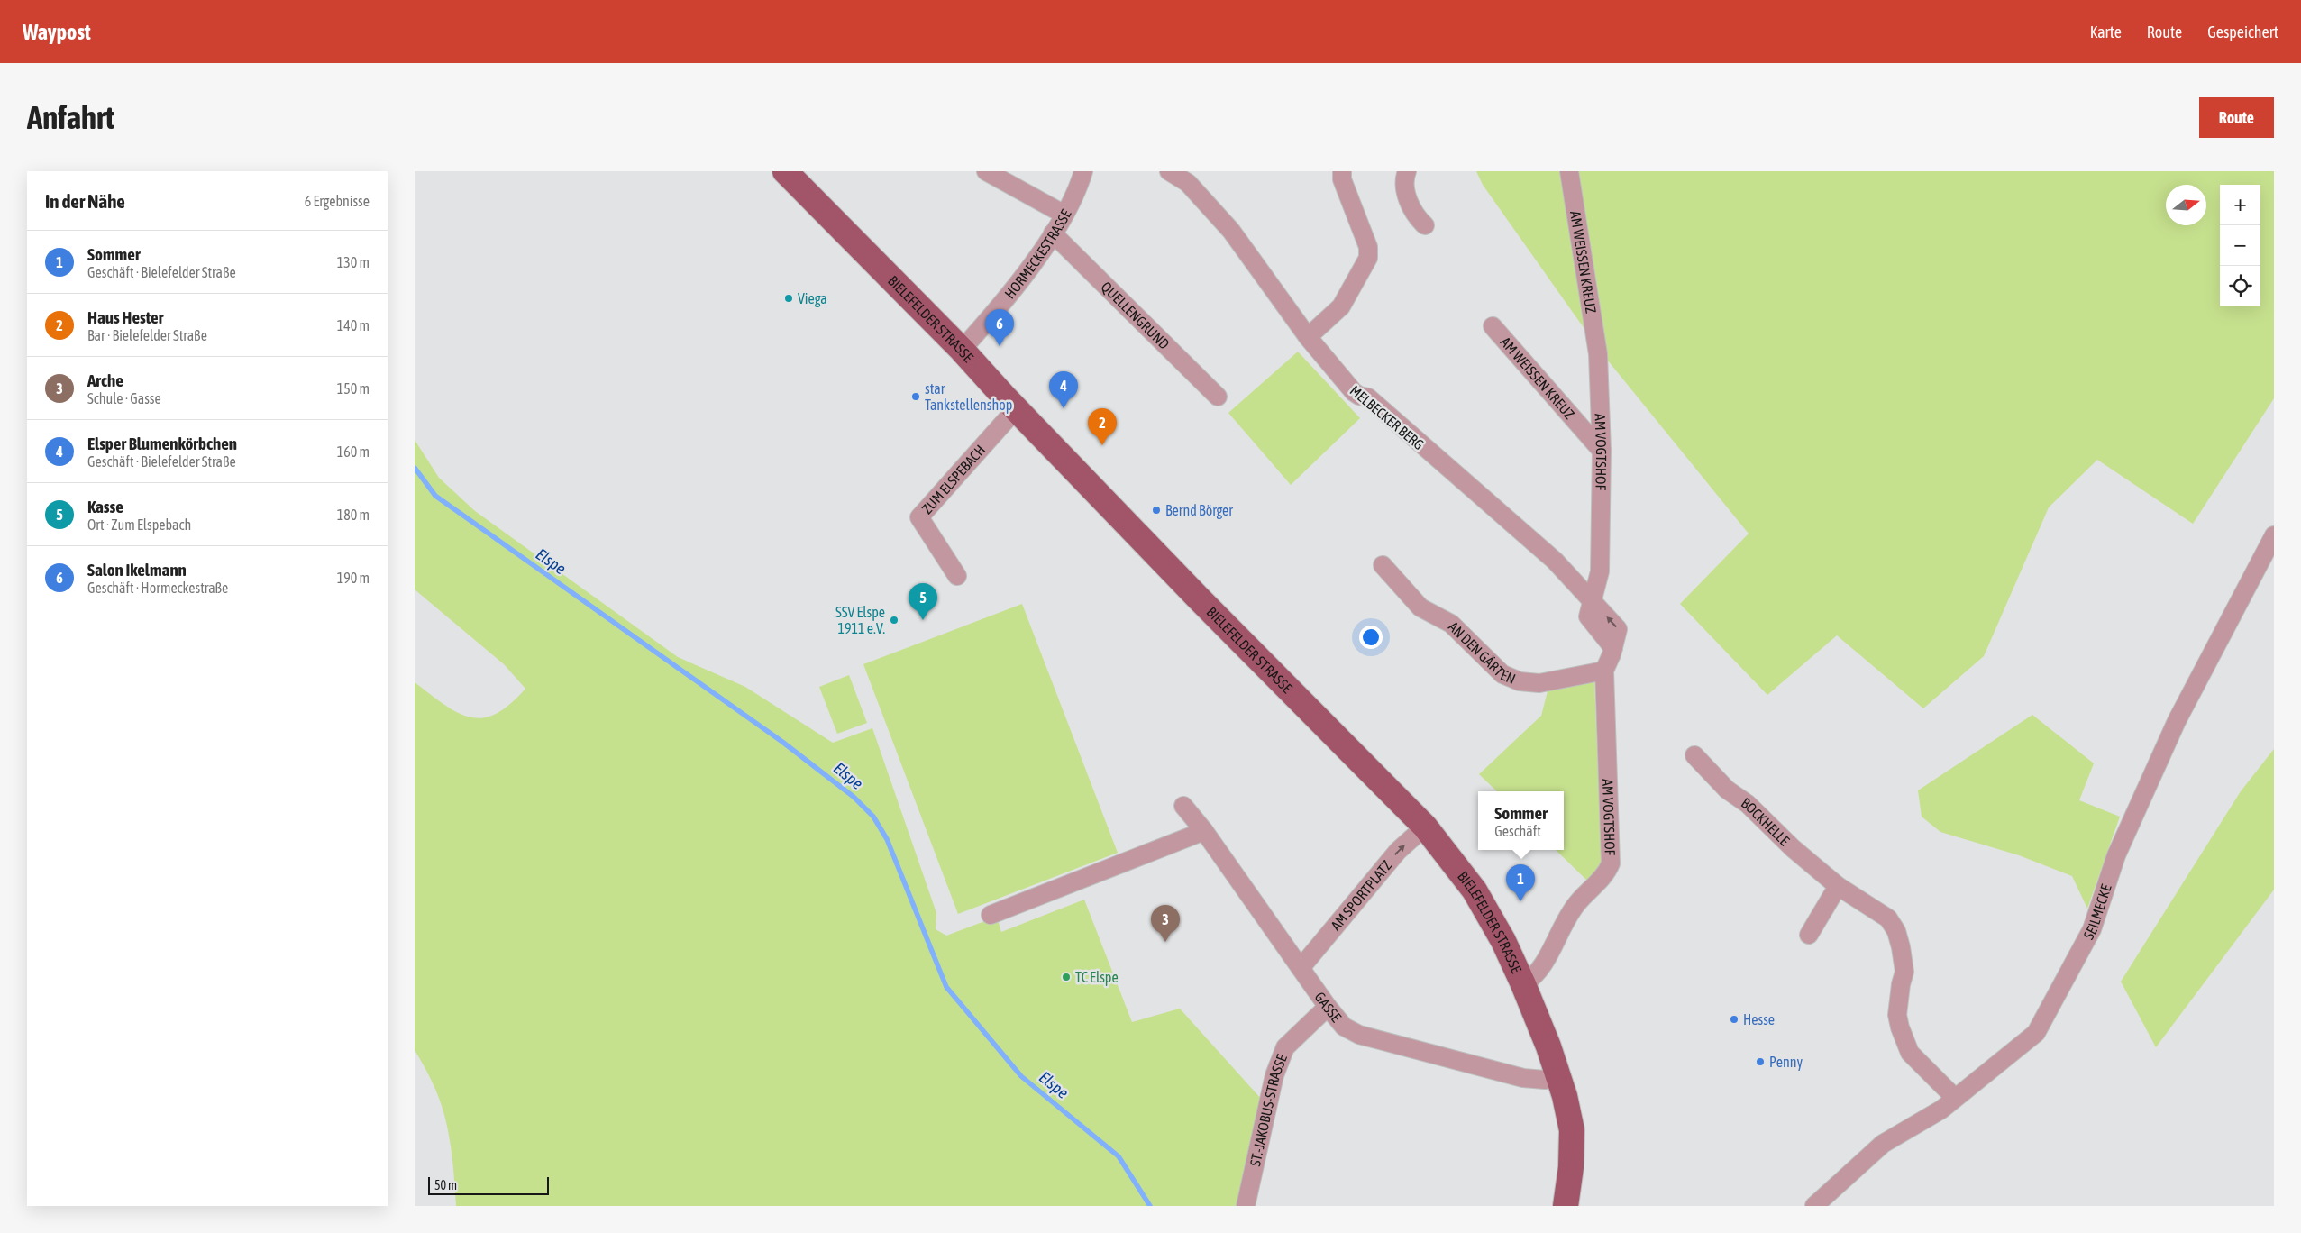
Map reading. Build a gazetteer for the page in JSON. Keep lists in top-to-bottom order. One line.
{"streets":{"main road":["BIELEFELDER STRASSE"],"street":["HORMECKESTRASSE","AM WEISSEN KREUZ","QUELLENGRUND","MELBECKER BERG","AM VOGTSHOF","ZUM ELSPEBACH","AN DEN GÄRTEN","BOCKHELLE","AM SPORTPLATZ","SEILMECKE","GASSE","ST.-JAKOBUS-STRASSE"]},"crossings":[["HORMECKESTRASSE","QUELLENGRUND"],["HORMECKESTRASSE","BIELEFELDER STRASSE"],["AM WEISSEN KREUZ","AM VOGTSHOF"],["BIELEFELDER STRASSE","AM VOGTSHOF"],["BIELEFELDER STRASSE","ZUM ELSPEBACH"],["BIELEFELDER STRASSE","AM SPORTPLATZ"],["BIELEFELDER STRASSE","GASSE"],["MELBECKER BERG","AM VOGTSHOF"],["AM VOGTSHOF","AN DEN GÄRTEN"],["BOCKHELLE","SEILMECKE"],["AM SPORTPLATZ","GASSE"],["GASSE","ST.-JAKOBUS-STRASSE"]],"one_way":["AM SPORTPLATZ"],"water":["Elspe"],"places":["Viega","star Tankstellenshop","Bernd Börger","SSV Elspe 1911 e.V.","TC Elspe","Hesse","Penny"],"scale_bar":"50 m","north":"right","page":{"header":"Waypost","nav":["Karte","Route","Gespeichert"],"buttons":"Route","title":"Anfahrt","heading":["In der Nähe","6 Ergebnisse"],"map_buttons":["+","−"],"list":[{"mark":"1","name":"Sommer","note":"Geschäft · Bielefelder Straße","value":"130 m"},{"mark":"2","name":"Haus Hester","note":"Bar · Bielefelder Straße","value":"140 m"},{"mark":"3","name":"Arche","note":"Schule · Gasse","value":"150 m"},{"mark":"4","name":"Elsper Blumenkörbchen","note":"Geschäft · Bielefelder Straße","value":"160 m"},{"mark":"5","name":"Kasse","note":"Ort · Zum Elspebach","value":"180 m"},{"mark":"6","name":"Salon Ikelmann","note":"Geschäft · Hormeckestraße","value":"190 m"}],"pins":["6","4","2","5","1","3"],"popup":["Sommer","Geschäft"],"scale":"50 m"}}
